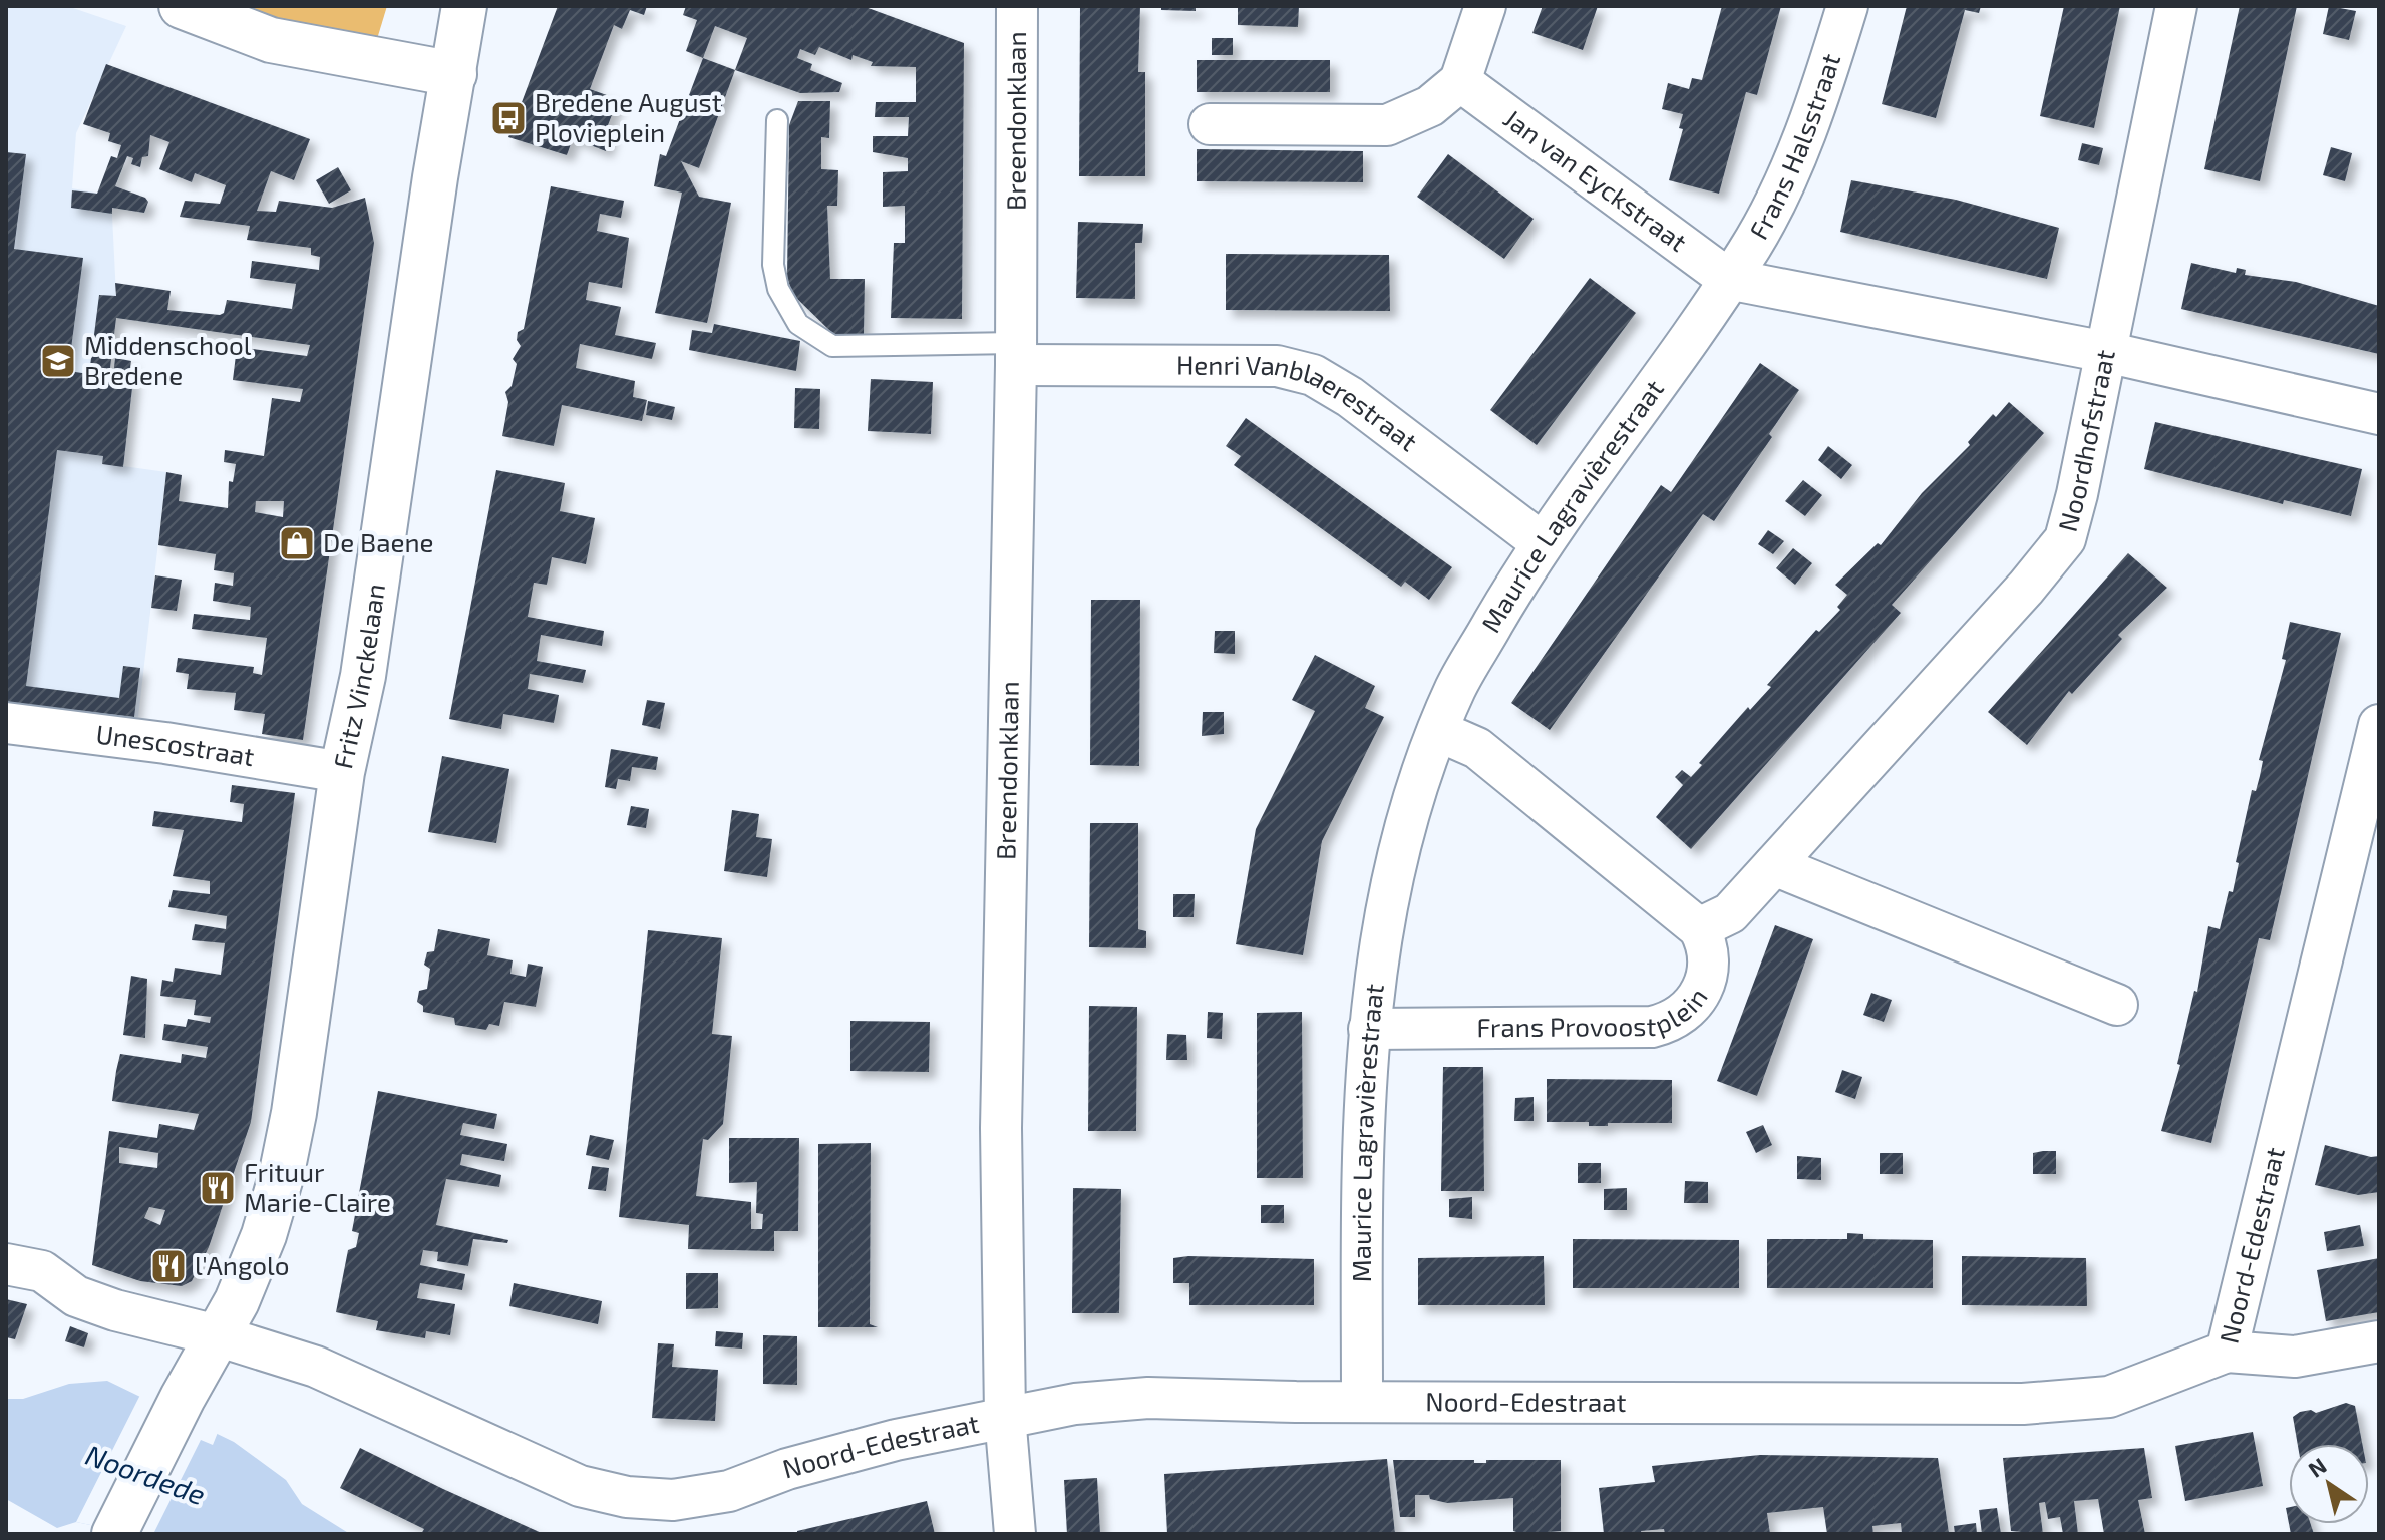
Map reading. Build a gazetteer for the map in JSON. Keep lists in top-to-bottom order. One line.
{"streets":{"street":["Breendonklaan","Frans Halsstraat","Jan van Eyckstraat","Henri Vanblaerestraat","Noordhofstraat","Maurice Lagravièrestraat","Fritz Vinckelaan","Unescostraat","Frans Provoostplein","Noord-Edestraat"]},"crossings":[["Breendonklaan","Henri Vanblaerestraat"],["Breendonklaan","Noord-Edestraat"],["Frans Halsstraat","Jan van Eyckstraat"],["Frans Halsstraat","Maurice Lagravièrestraat"],["Jan van Eyckstraat","Maurice Lagravièrestraat"],["Henri Vanblaerestraat","Maurice Lagravièrestraat"],["Noordhofstraat","Frans Provoostplein"],["Maurice Lagravièrestraat","Frans Provoostplein"],["Maurice Lagravièrestraat","Noord-Edestraat"],["Fritz Vinckelaan","Unescostraat"],["Fritz Vinckelaan","Noord-Edestraat"]],"water":["Noordede"],"places":{"bus stop":["Bredene August Plovieplein"],"school or university":["Middenschool Bredene"],"shop":["De Baene"],"restaurant":["Frituur Marie-Claire","l'Angolo"]},"north":"top left"}
